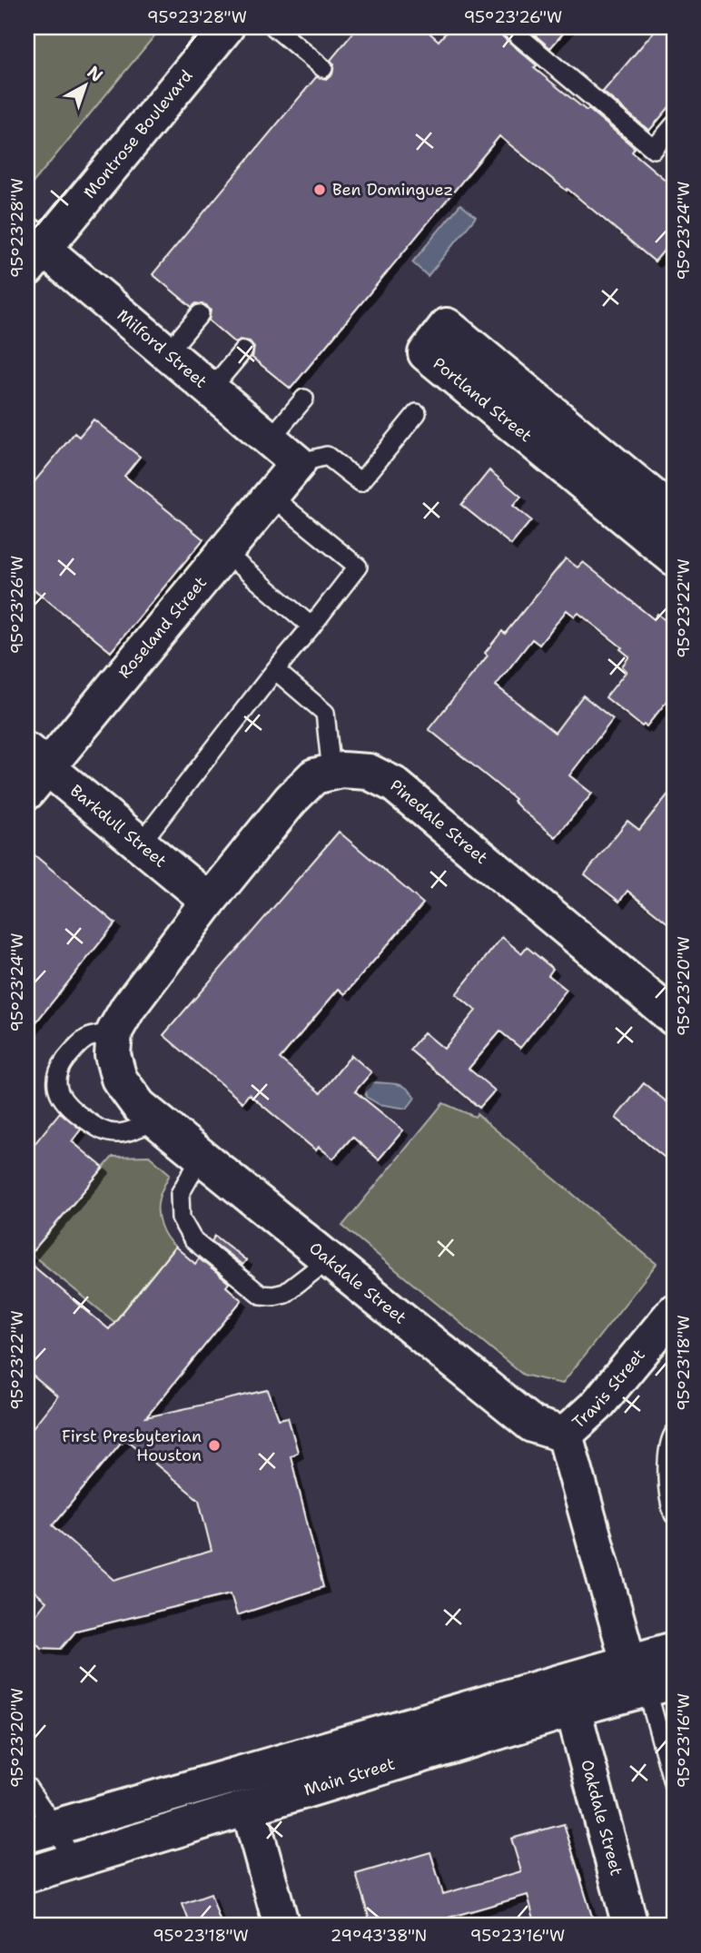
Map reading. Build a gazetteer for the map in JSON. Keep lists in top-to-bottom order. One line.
{"streets":{"street":["Montrose Boulevard","Milford Street","Portland Street","Roseland Street","Pinedale Street","Barkdull Street","Oakdale Street","Travis Street","Main Street"]},"crossings":[["Montrose Boulevard","Milford Street"],["Milford Street","Roseland Street"],["Roseland Street","Barkdull Street"],["Pinedale Street","Barkdull Street"],["Oakdale Street","Travis Street"],["Oakdale Street","Main Street"]],"places":["Ben Dominguez","First Presbyterian Houston"],"north":"top right","coordinates":["95°23'28\"W","95°23'26\"W","95°23'24\"W","95°23'22\"W","95°23'20\"W","95°23'18\"W","95°23'16\"W","29°43'38\"N"]}
